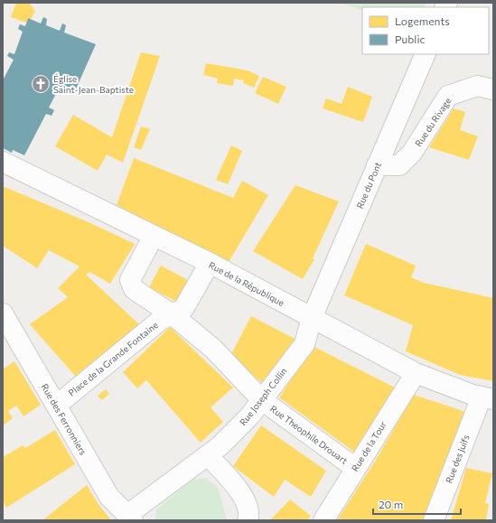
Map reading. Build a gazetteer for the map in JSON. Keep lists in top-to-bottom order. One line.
{"streets":{"street":["Rue du Rivage","Rue du Pont","Rue de la République","Place de la Grande Fontaine","Rue Joseph Collin","Rue des Ferronniers","Rue Theophile Drouart","Rue de la Tour","Rue des Juifs"]},"crossings":[["Rue du Rivage","Rue du Pont"],["Rue du Pont","Rue de la République"],["Rue du Pont","Rue Joseph Collin"],["Rue de la République","Place de la Grande Fontaine"],["Rue de la République","Rue Joseph Collin"],["Rue de la République","Rue de la Tour"],["Rue de la République","Rue des Juifs"],["Place de la Grande Fontaine","Rue des Ferronniers"],["Rue Joseph Collin","Rue des Ferronniers"],["Rue Joseph Collin","Rue Theophile Drouart"],["Rue Theophile Drouart","Rue de la Tour"]],"places":{"church":["Église Saint-Jean-Baptiste"]},"legend":["Logements","Public"],"scale_bar":"20 m"}
